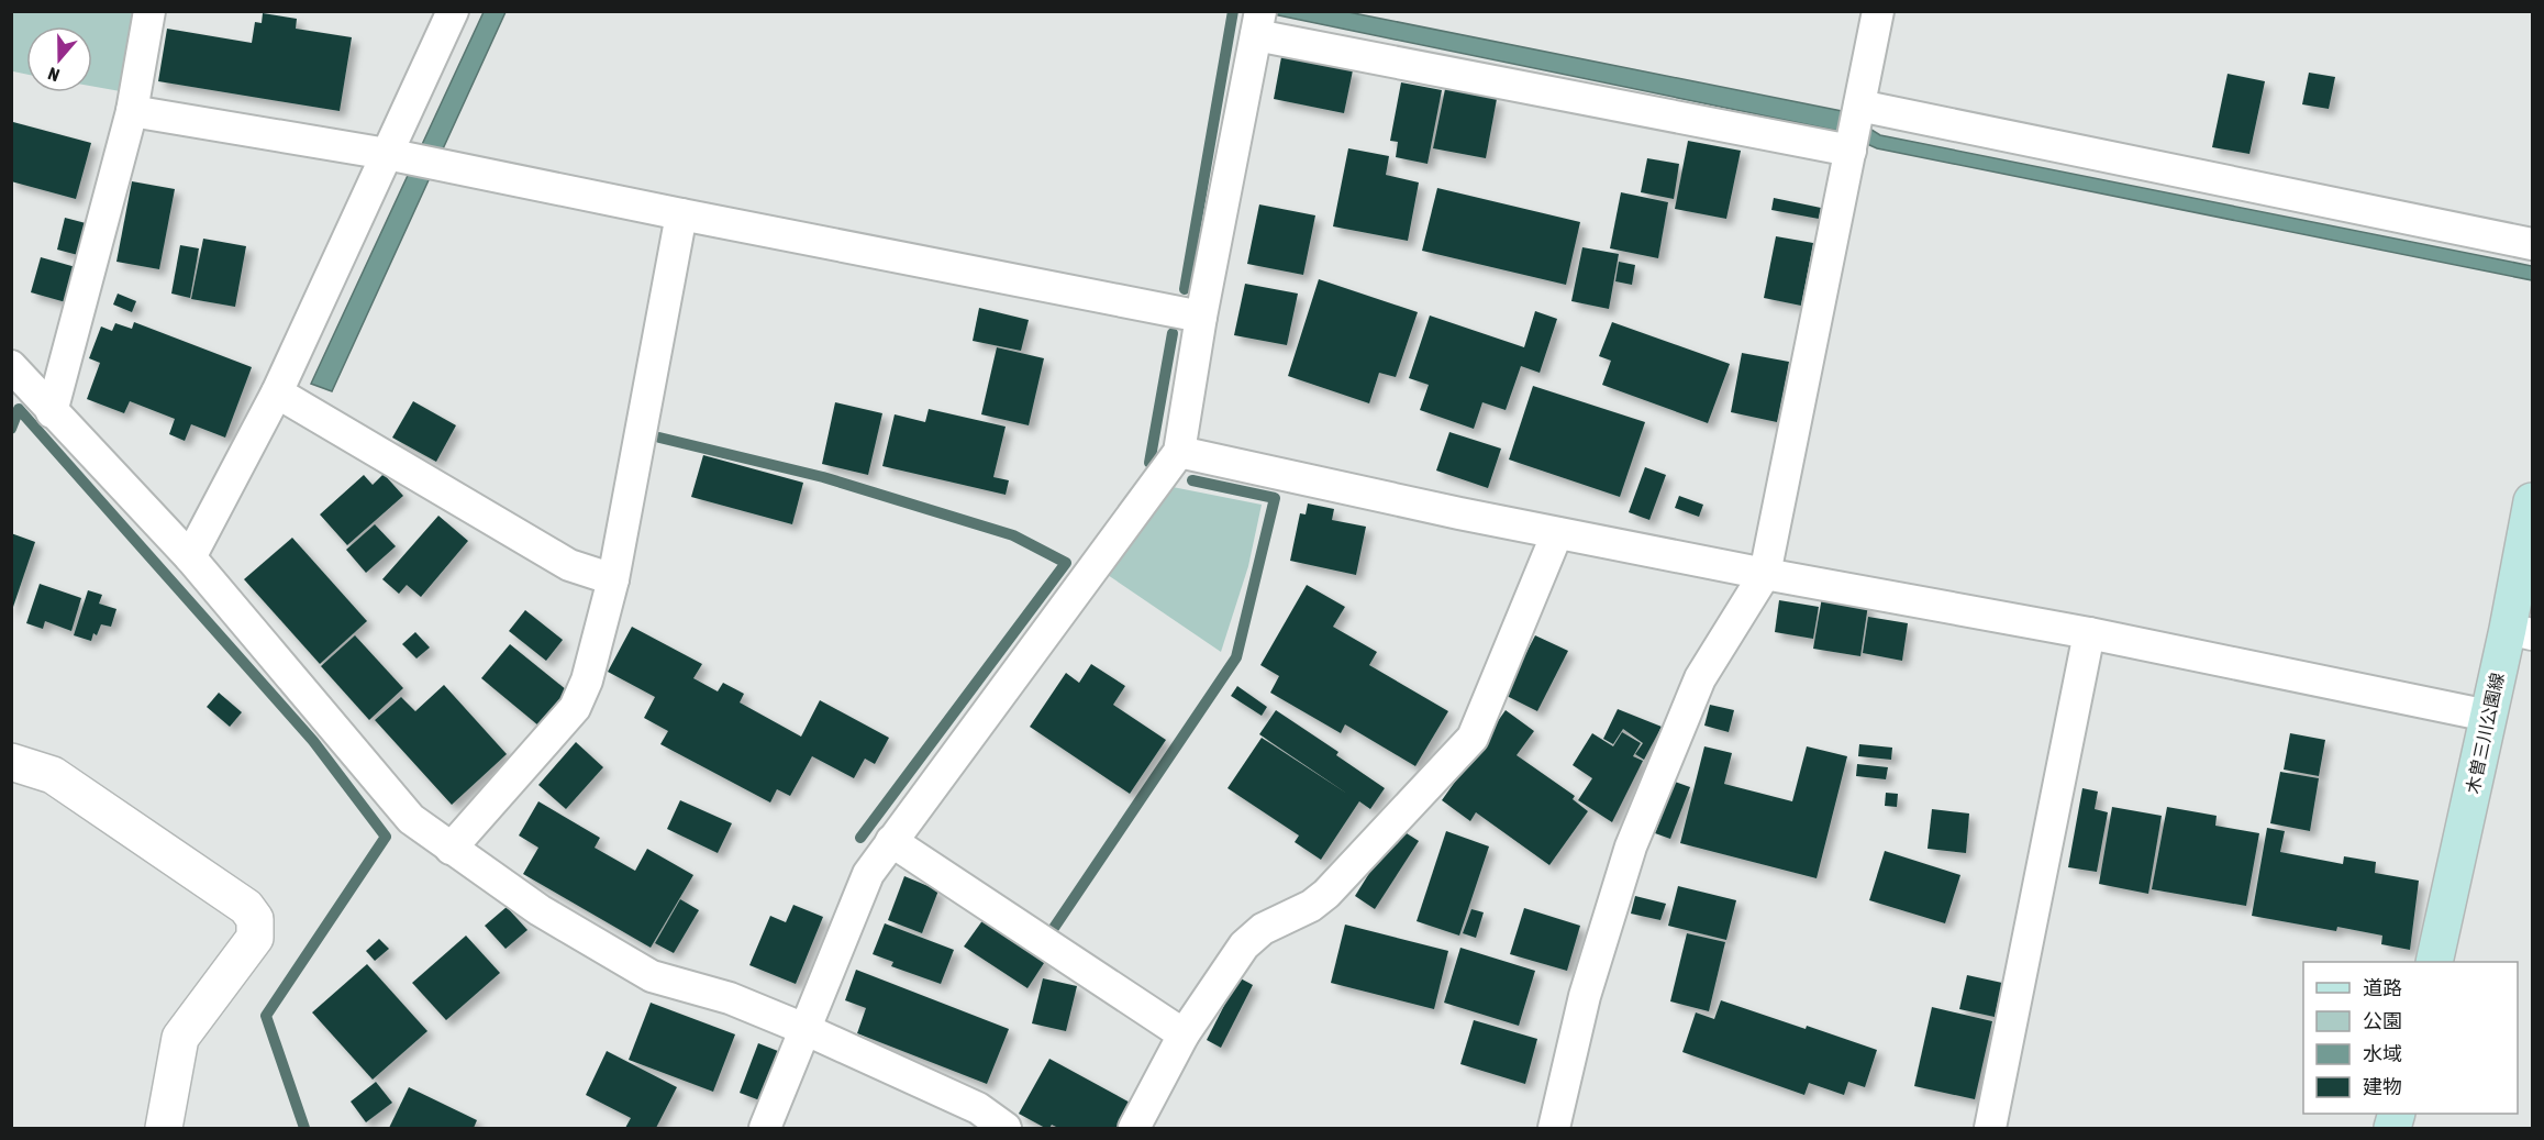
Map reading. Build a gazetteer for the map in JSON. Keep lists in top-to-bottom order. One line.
{"streets":{"main road":["木曽三川公園線"]},"legend":["道路","公園","水域","建物"],"north":"bottom"}
